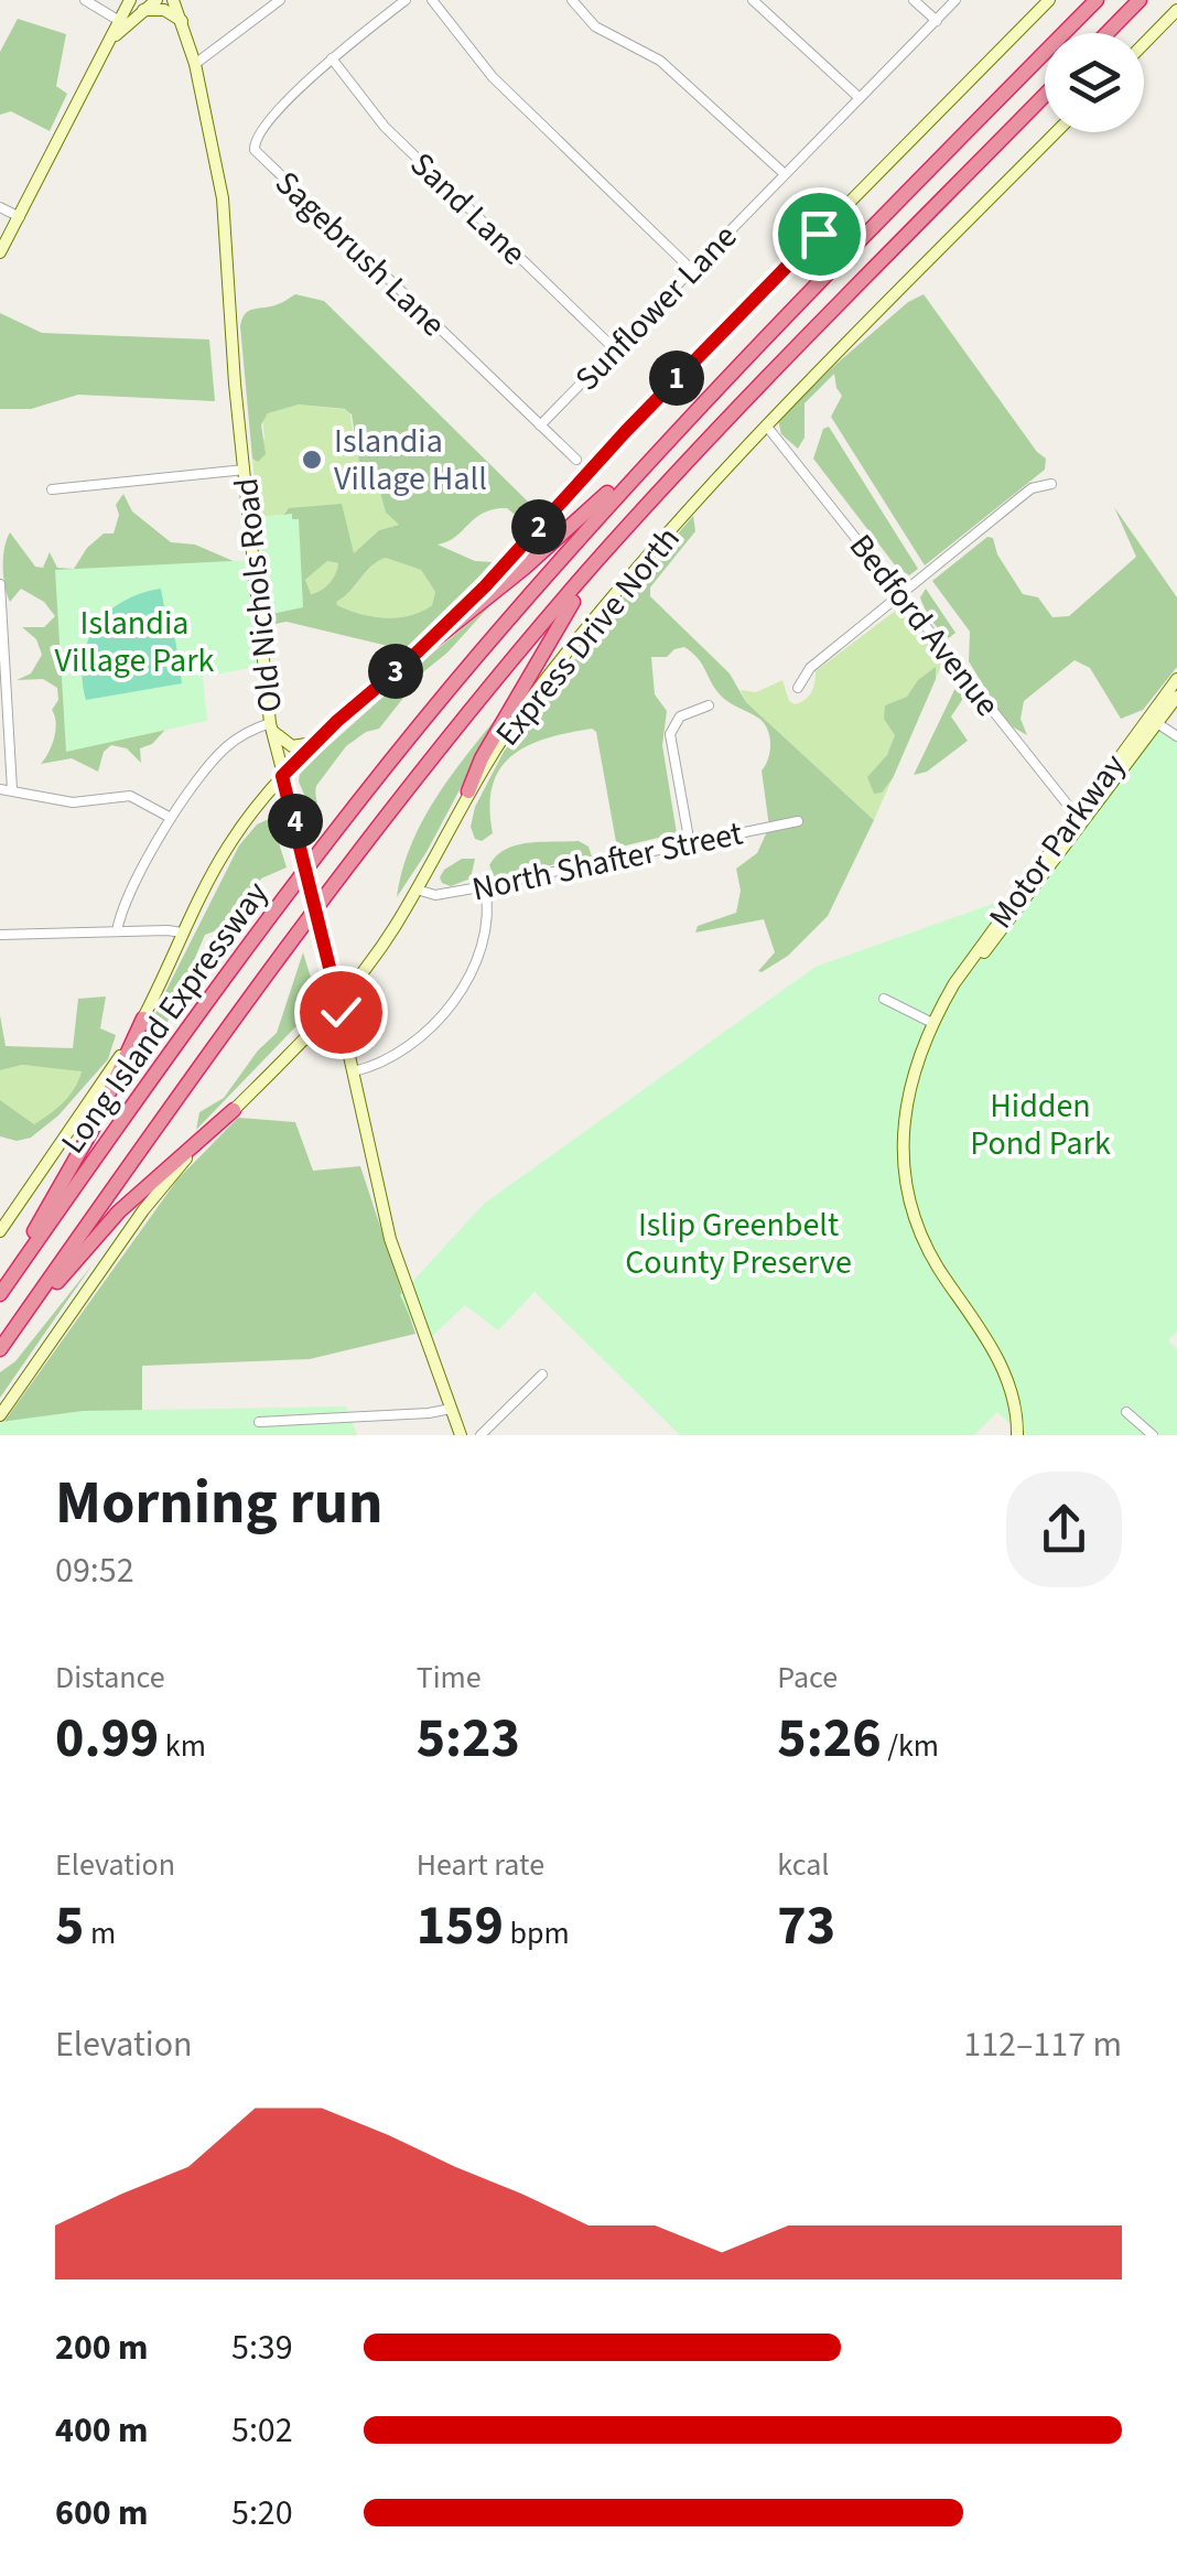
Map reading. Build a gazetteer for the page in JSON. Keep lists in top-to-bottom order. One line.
{"streets":{"highway":["Long Island Expressway"],"main road":["Old Nichols Road","Express Drive North","Motor Parkway"],"street":["Sand Lane","Sagebrush Lane","Sunflower Lane","Bedford Avenue","North Shafter Street"]},"crossings":[["Sand Lane","Sagebrush Lane"],["Sand Lane","Sunflower Lane"],["Sagebrush Lane","Sunflower Lane"],["Old Nichols Road","Express Drive North"],["Bedford Avenue","Express Drive North"],["Bedford Avenue","Motor Parkway"],["Express Drive North","North Shafter Street"]],"parks":["Islandia Village Park","Hidden Pond Park","Islip Greenbelt County Preserve"],"places":["Islandia Village Hall"],"page":{"pins":["1","2","3","4"],"heading":["Morning run","09:52"],"stats":[["Distance","0.99 km"],["Time","5:23"],["Pace","5:26 /km"],["Elevation","5 m"],["Heart rate","159 bpm"],["kcal","73"]],"chart":["Elevation","112–117 m"],"list":[{"name":"200 m","note":"5:39"},{"name":"400 m","note":"5:02"},{"name":"600 m","note":"5:20"}]}}
